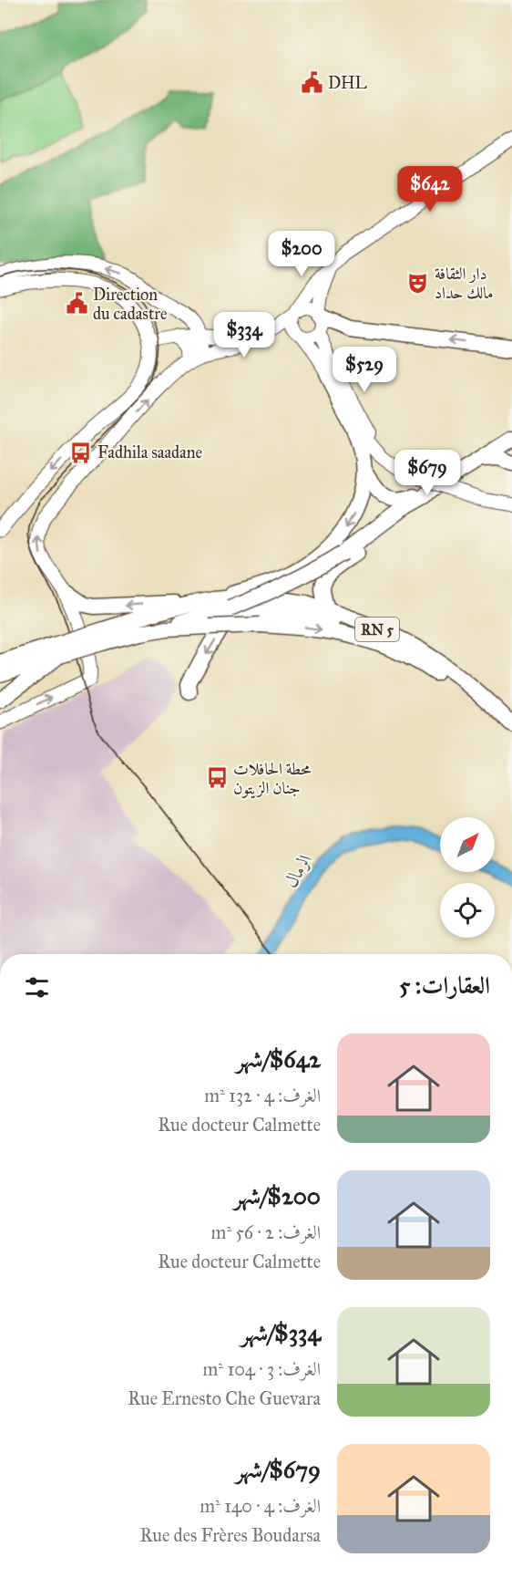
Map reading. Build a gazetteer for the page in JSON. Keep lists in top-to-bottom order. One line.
{"streets":{"highway":["RN 5"]},"water":["الرمال"],"places":{"public building":["DHL","Direction du cadastre"],"theatre":["دار الثقافة مالك حداد"],"bus stop":["Fadhila saadane","محطة الحافلات جنان الزيتون"]},"north":"top right","page":{"price":["$642","$200","$334","$529","$679"],"heading":"العقارات: 5","list":[{"name":"$642/شهر","note":"الغرف: 4 · 132 m² · Rue docteur Calmette"},{"name":"$200/شهر","note":"الغرف: 2 · 56 m² · Rue docteur Calmette"},{"name":"$334/شهر","note":"الغرف: 3 · 104 m² · Rue Ernesto Che Guevara"},{"name":"$679/شهر","note":"الغرف: 4 · 140 m² · Rue des Frères Boudarsa"}]}}
